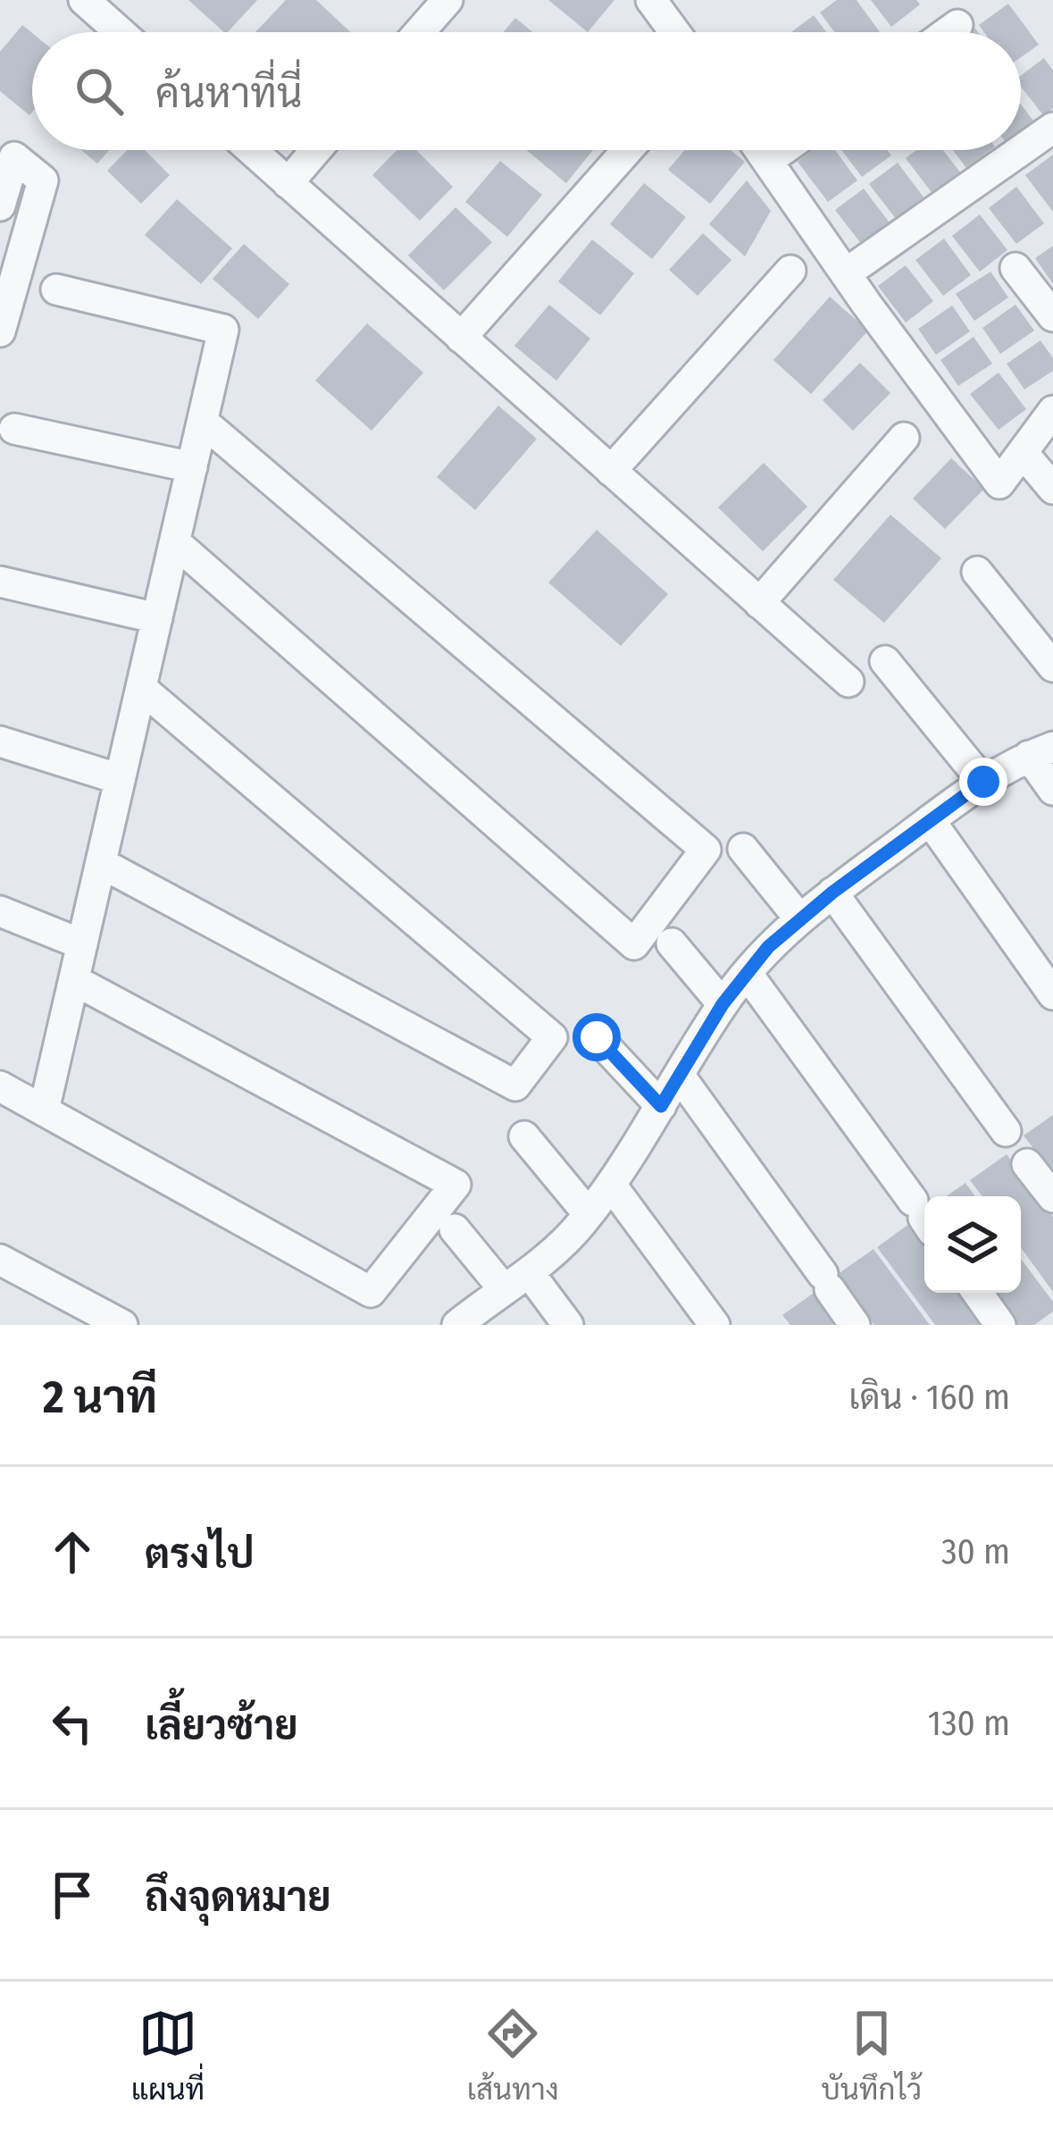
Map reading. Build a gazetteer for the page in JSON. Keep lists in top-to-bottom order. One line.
{"page":{"search":"ค้นหาที่นี่","heading":["2 นาที","เดิน · 160 m"],"list":[["ตรงไป","30 m"],["เลี้ยวซ้าย","130 m"],"ถึงจุดหมาย"],"nav":["แผนที่","เส้นทาง","บันทึกไว้"]}}
